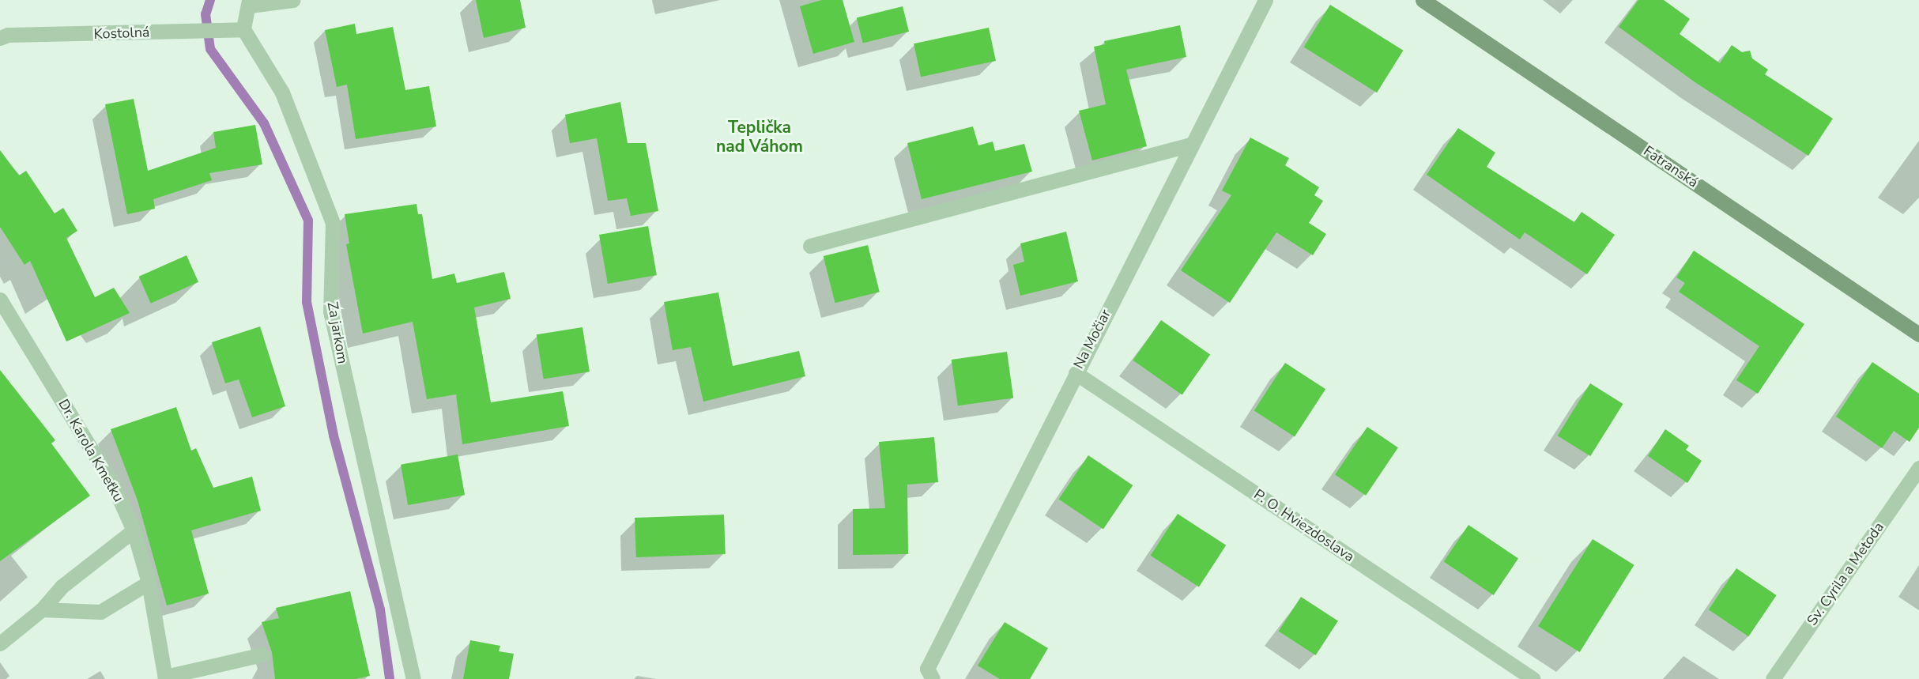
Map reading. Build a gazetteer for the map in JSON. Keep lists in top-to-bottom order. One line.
{"streets":{"main road":["Fatranská"],"street":["Kostolná","Za jarkom","Na Močiar","Dr. Karola Kmeťku","P. O. Hviezdoslava","Sv. Cyrila a Metoda"]},"crossings":[["Kostolná","Za jarkom"],["Na Močiar","P. O. Hviezdoslava"]],"districts":["Teplička nad Váhom"]}
